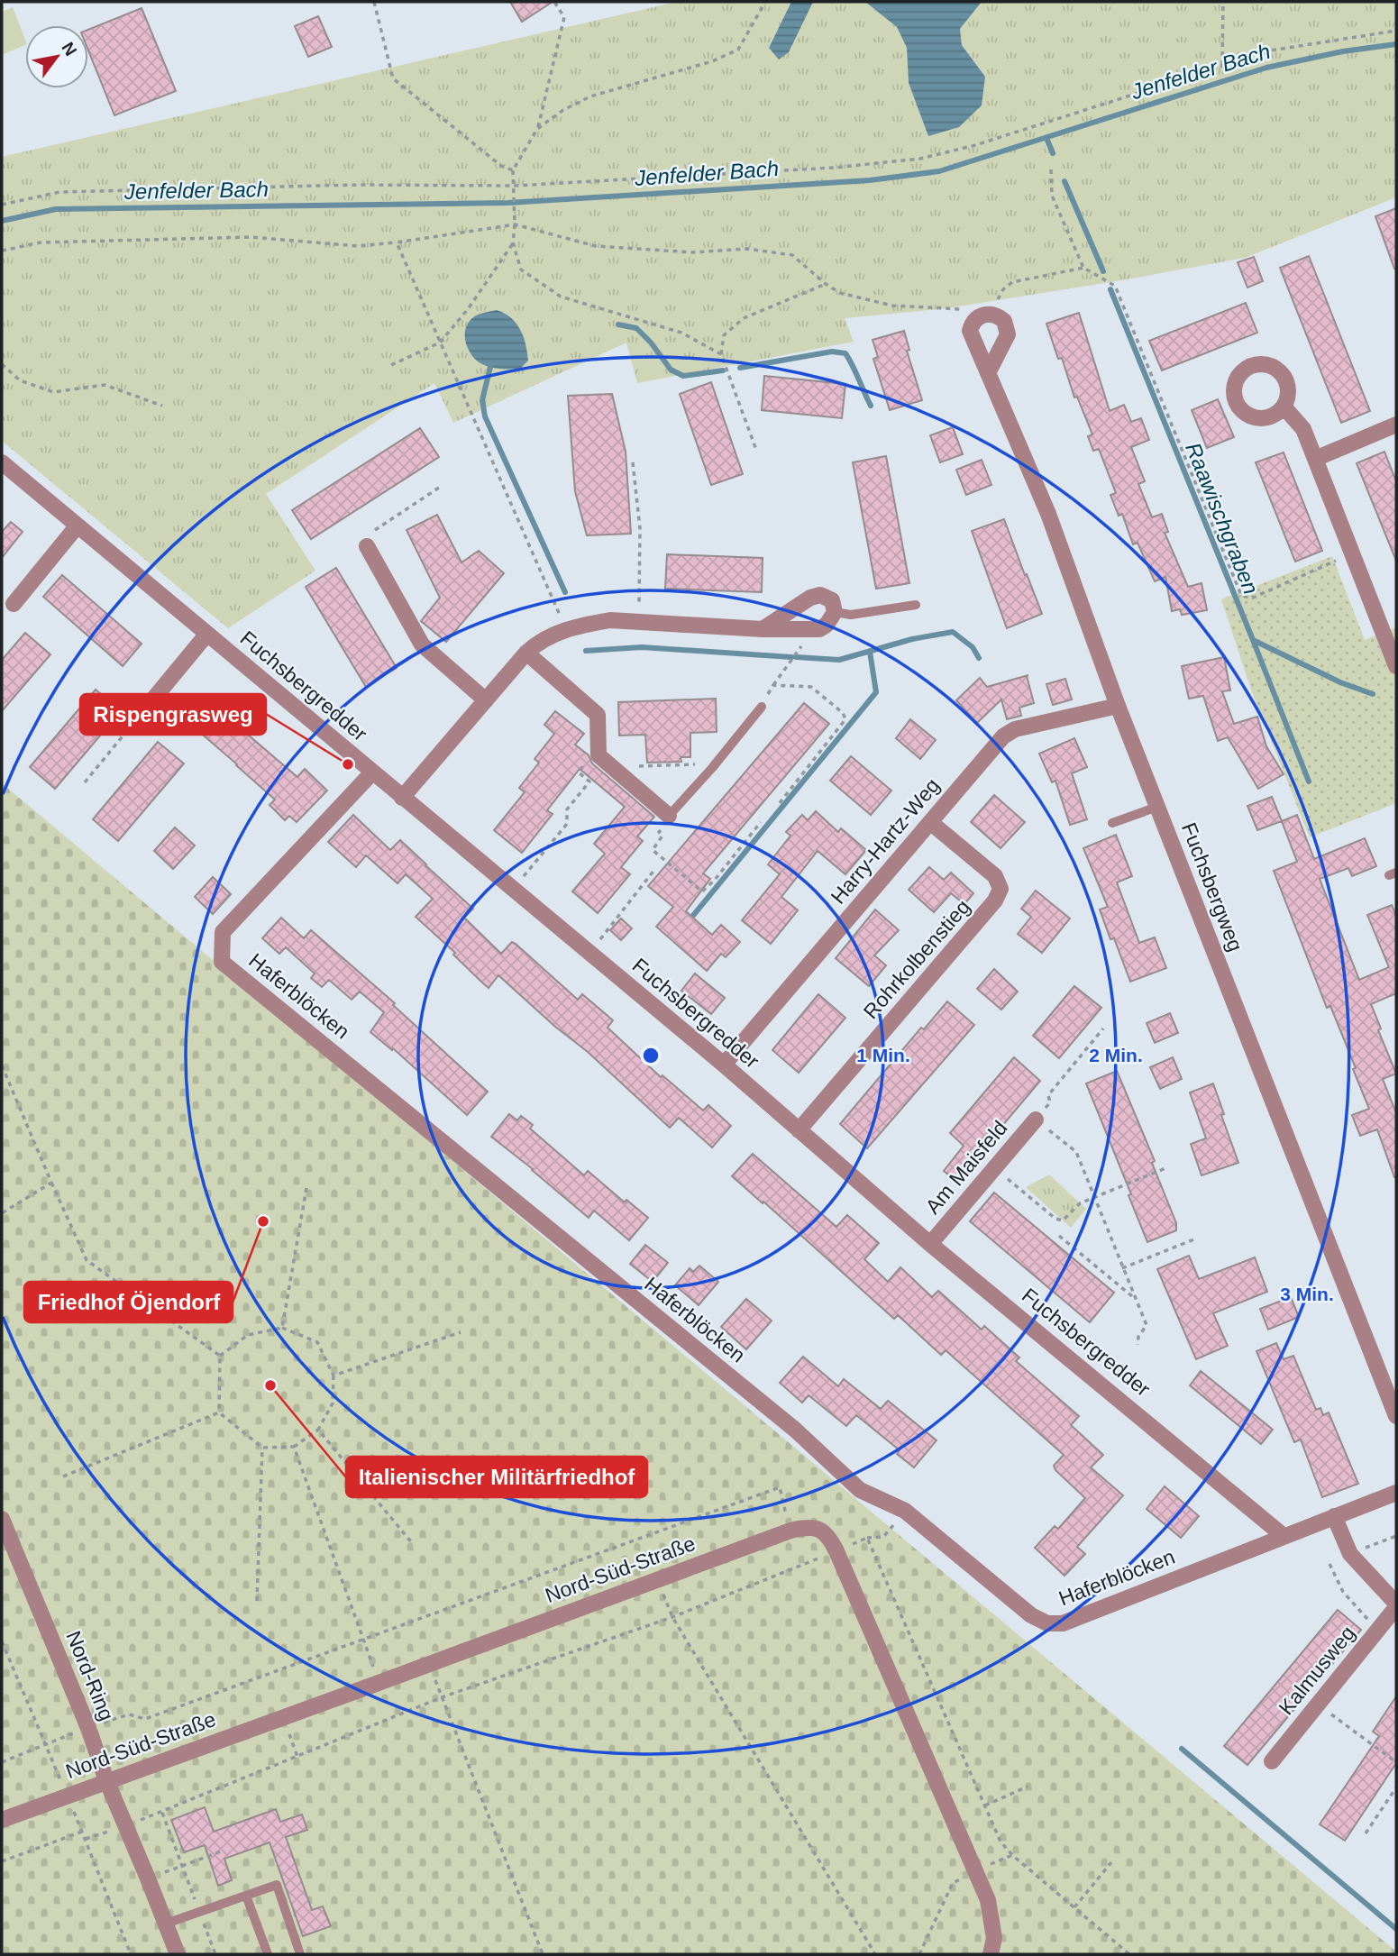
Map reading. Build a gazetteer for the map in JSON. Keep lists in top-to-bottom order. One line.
{"streets":{"street":["Fuchsbergredder","Harry-Hartz-Weg","Fuchsbergweg","Rohrkolbenstieg","Haferblöcken","Am Maisfeld","Nord-Süd-Straße","Kalmusweg","Nord-Ring"]},"crossings":[["Fuchsbergredder","Harry-Hartz-Weg"],["Fuchsbergredder","Rohrkolbenstieg"],["Fuchsbergredder","Haferblöcken"],["Fuchsbergredder","Am Maisfeld"],["Harry-Hartz-Weg","Fuchsbergweg"],["Harry-Hartz-Weg","Rohrkolbenstieg"],["Nord-Süd-Straße","Nord-Ring"]],"water":["Jenfelder Bach","Raawischgraben"],"places":["Rispengrasweg","Friedhof Öjendorf","Italienischer Militärfriedhof"],"north":"top right","rings":["1 Min.","2 Min.","3 Min."]}
